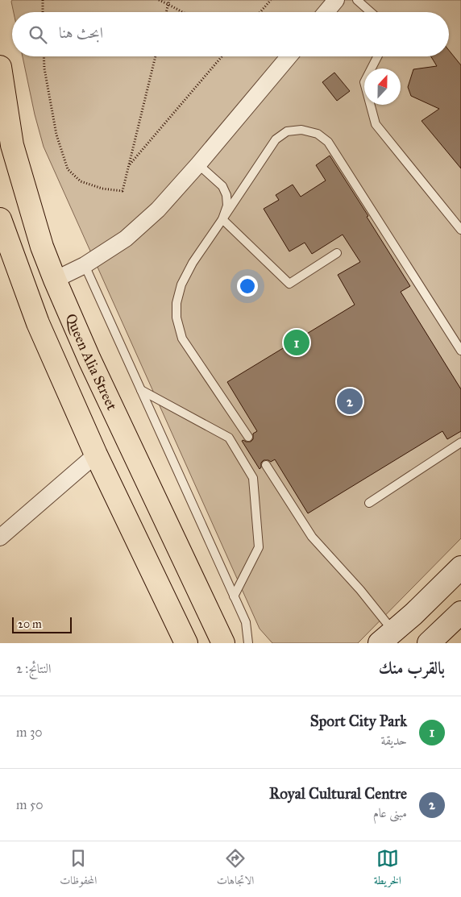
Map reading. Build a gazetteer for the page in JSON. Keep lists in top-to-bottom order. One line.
{"streets":{"main road":["Queen Alia Street"]},"scale_bar":"20 m","north":"top","page":{"search":"ابحث هنا","pins":["1","2"],"scale":"20 m","heading":["بالقرب منك","النتائج: 2"],"list":[{"mark":"1","name":"Sport City Park","note":"حديقة","value":"30 m"},{"mark":"2","name":"Royal Cultural Centre","note":"مبنى عام","value":"50 m"}],"nav":["الخريطة","الاتجاهات","المحفوظات"]}}
